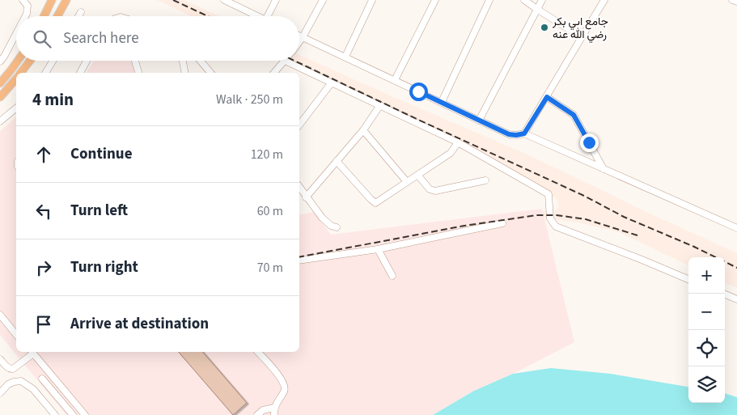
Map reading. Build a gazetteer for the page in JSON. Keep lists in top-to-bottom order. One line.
{"places":["جامع ابي بكر رضي الله عنه"],"page":{"search":"Search here","heading":["4 min","Walk · 250 m"],"list":[["Continue","120 m"],["Turn left","60 m"],["Turn right","70 m"],"Arrive at destination"],"map_buttons":["+","−"]}}
